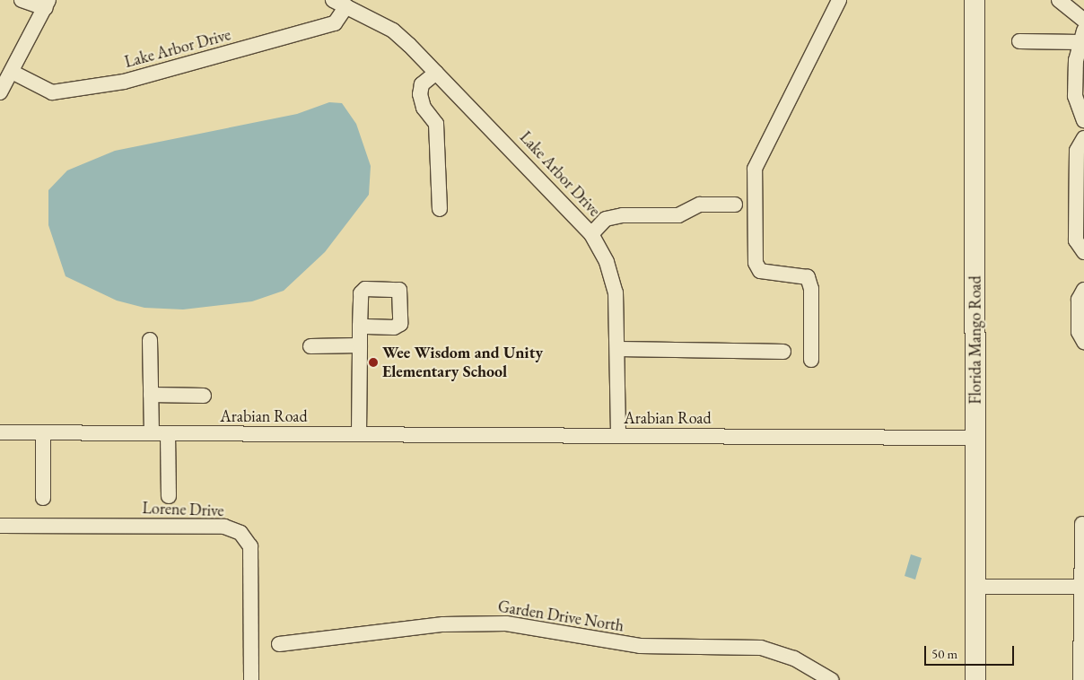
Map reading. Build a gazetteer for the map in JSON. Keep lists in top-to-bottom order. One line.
{"streets":{"street":["Lake Arbor Drive","Florida Mango Road","Arabian Road","Lorene Drive","Garden Drive North"]},"crossings":[["Lake Arbor Drive","Arabian Road"],["Florida Mango Road","Arabian Road"]],"places":["Wee Wisdom and Unity Elementary School"],"scale_bar":"50 m"}
